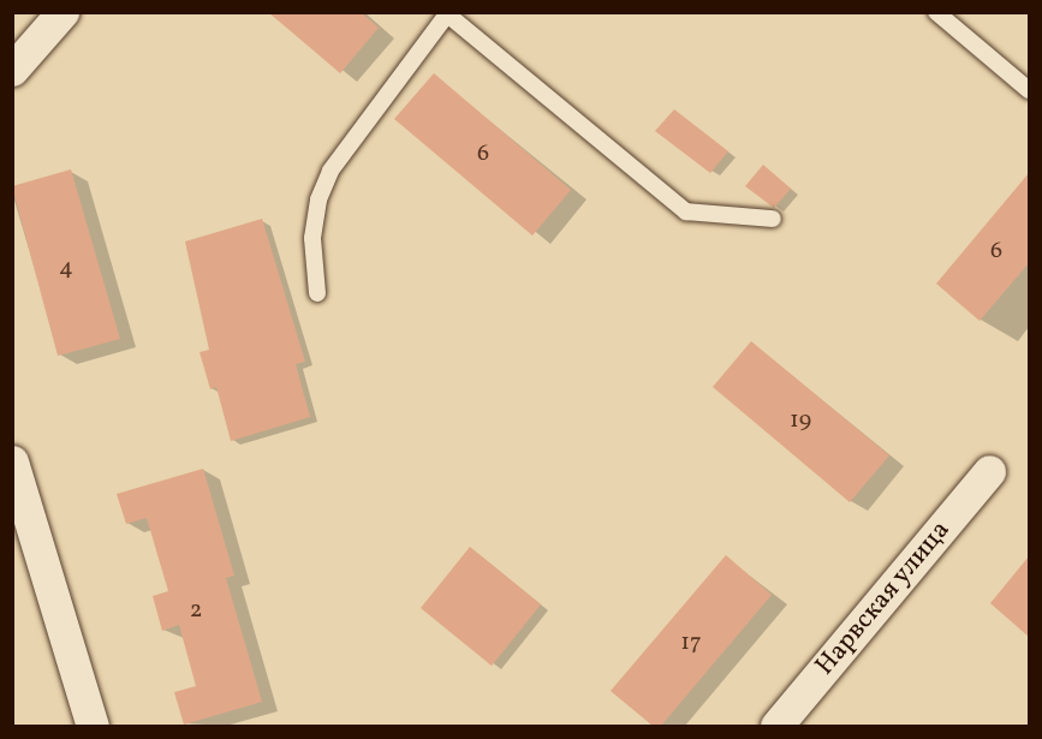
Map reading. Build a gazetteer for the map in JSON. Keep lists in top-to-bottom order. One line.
{"streets":{"street":["Нарвская улица"]},"house_numbers":["6","6","4","19","2","17"]}
